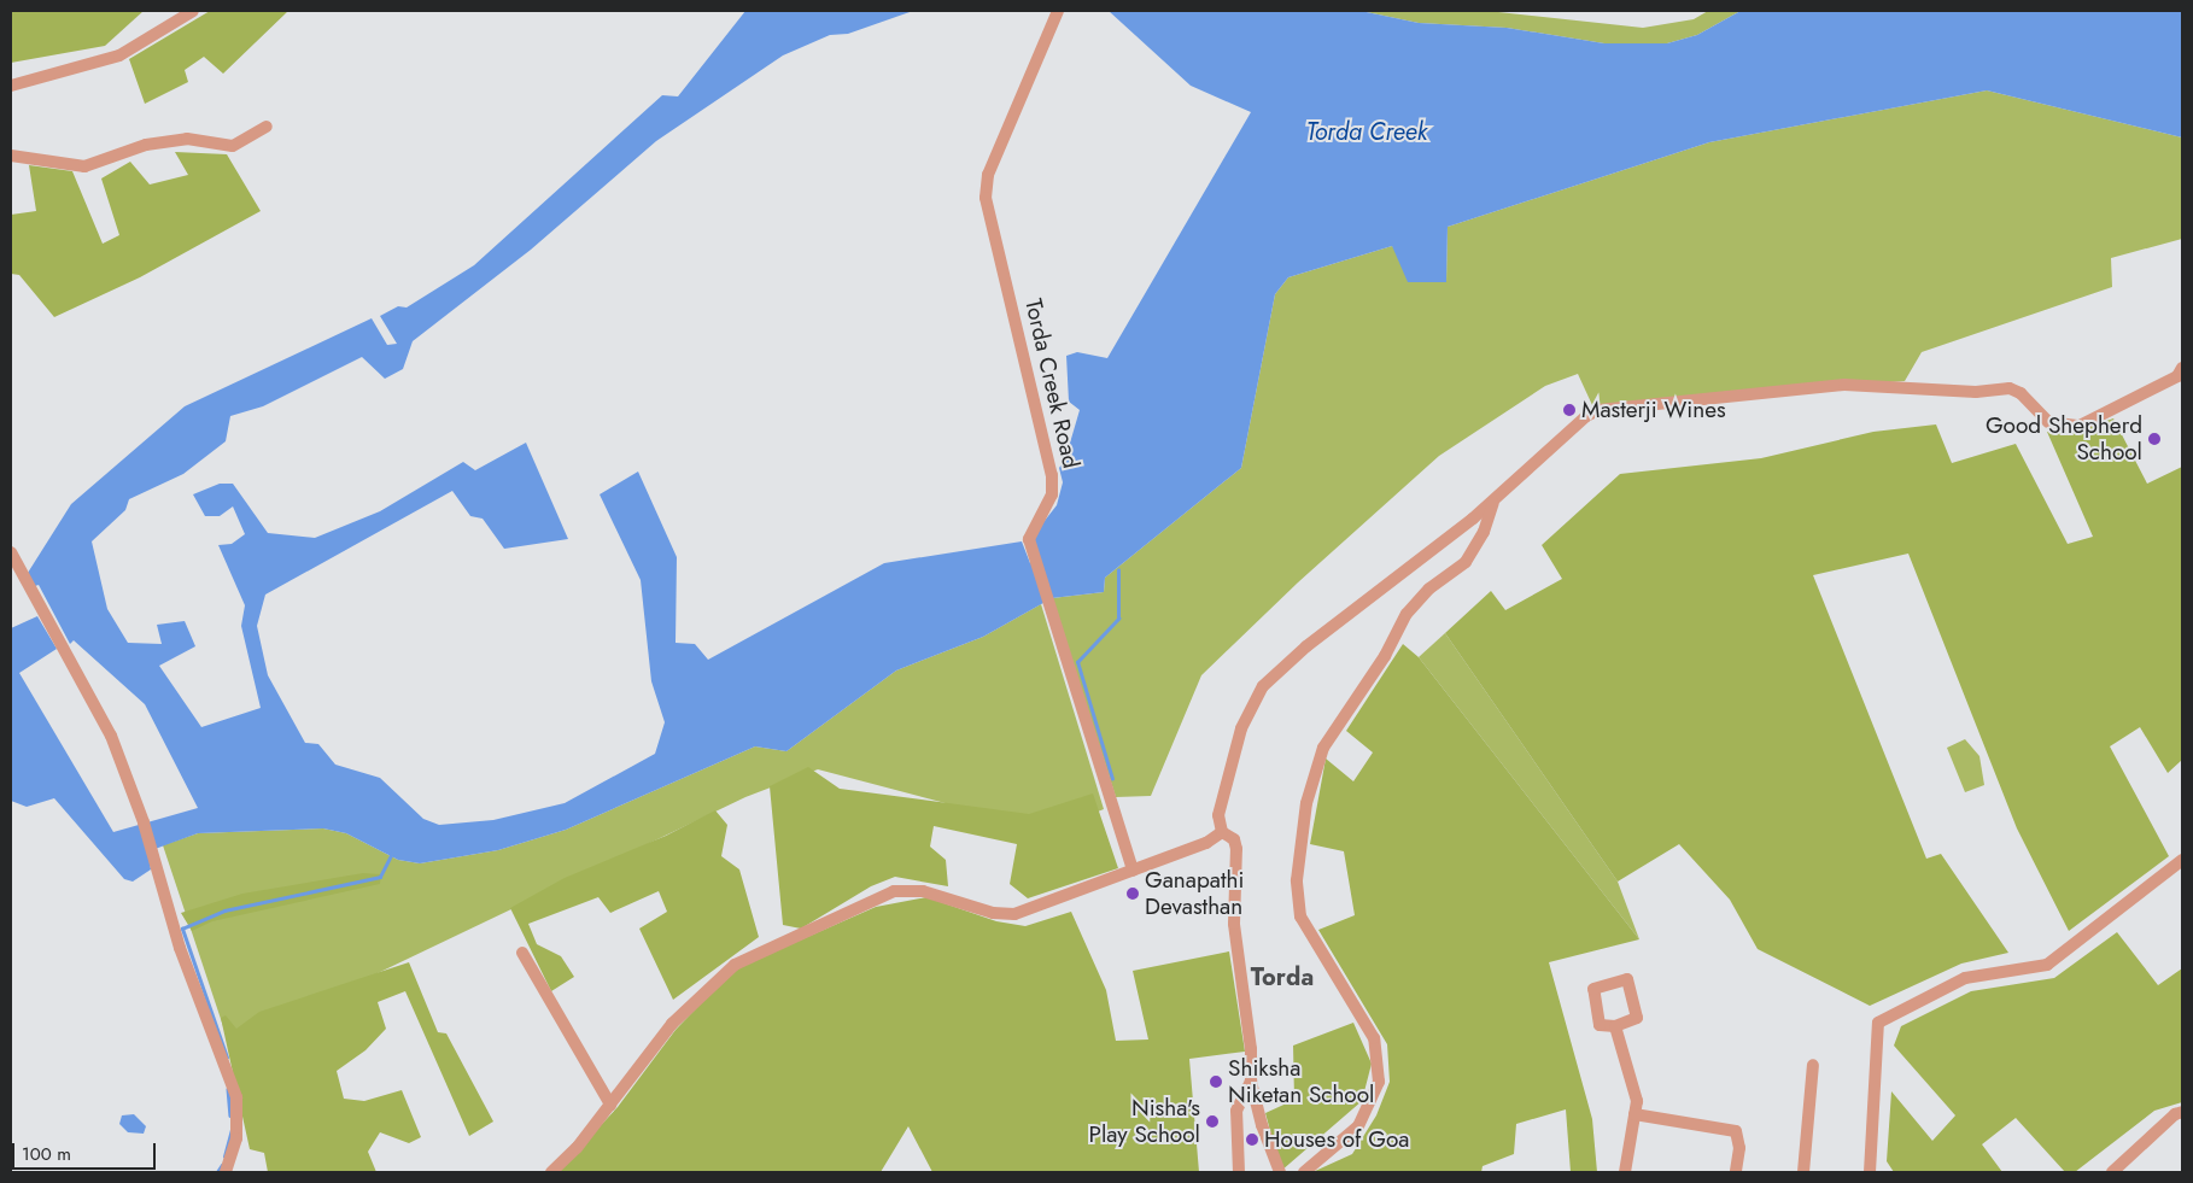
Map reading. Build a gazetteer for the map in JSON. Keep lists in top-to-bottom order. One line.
{"streets":{"street":["Torda Creek Road"]},"districts":["Torda"],"water":["Torda Creek"],"places":["Masterji Wines","Good Shepherd School","Ganapathi Devasthan","Shiksha Niketan School","Nisha's Play School","Houses of Goa"],"scale_bar":"100 m"}
